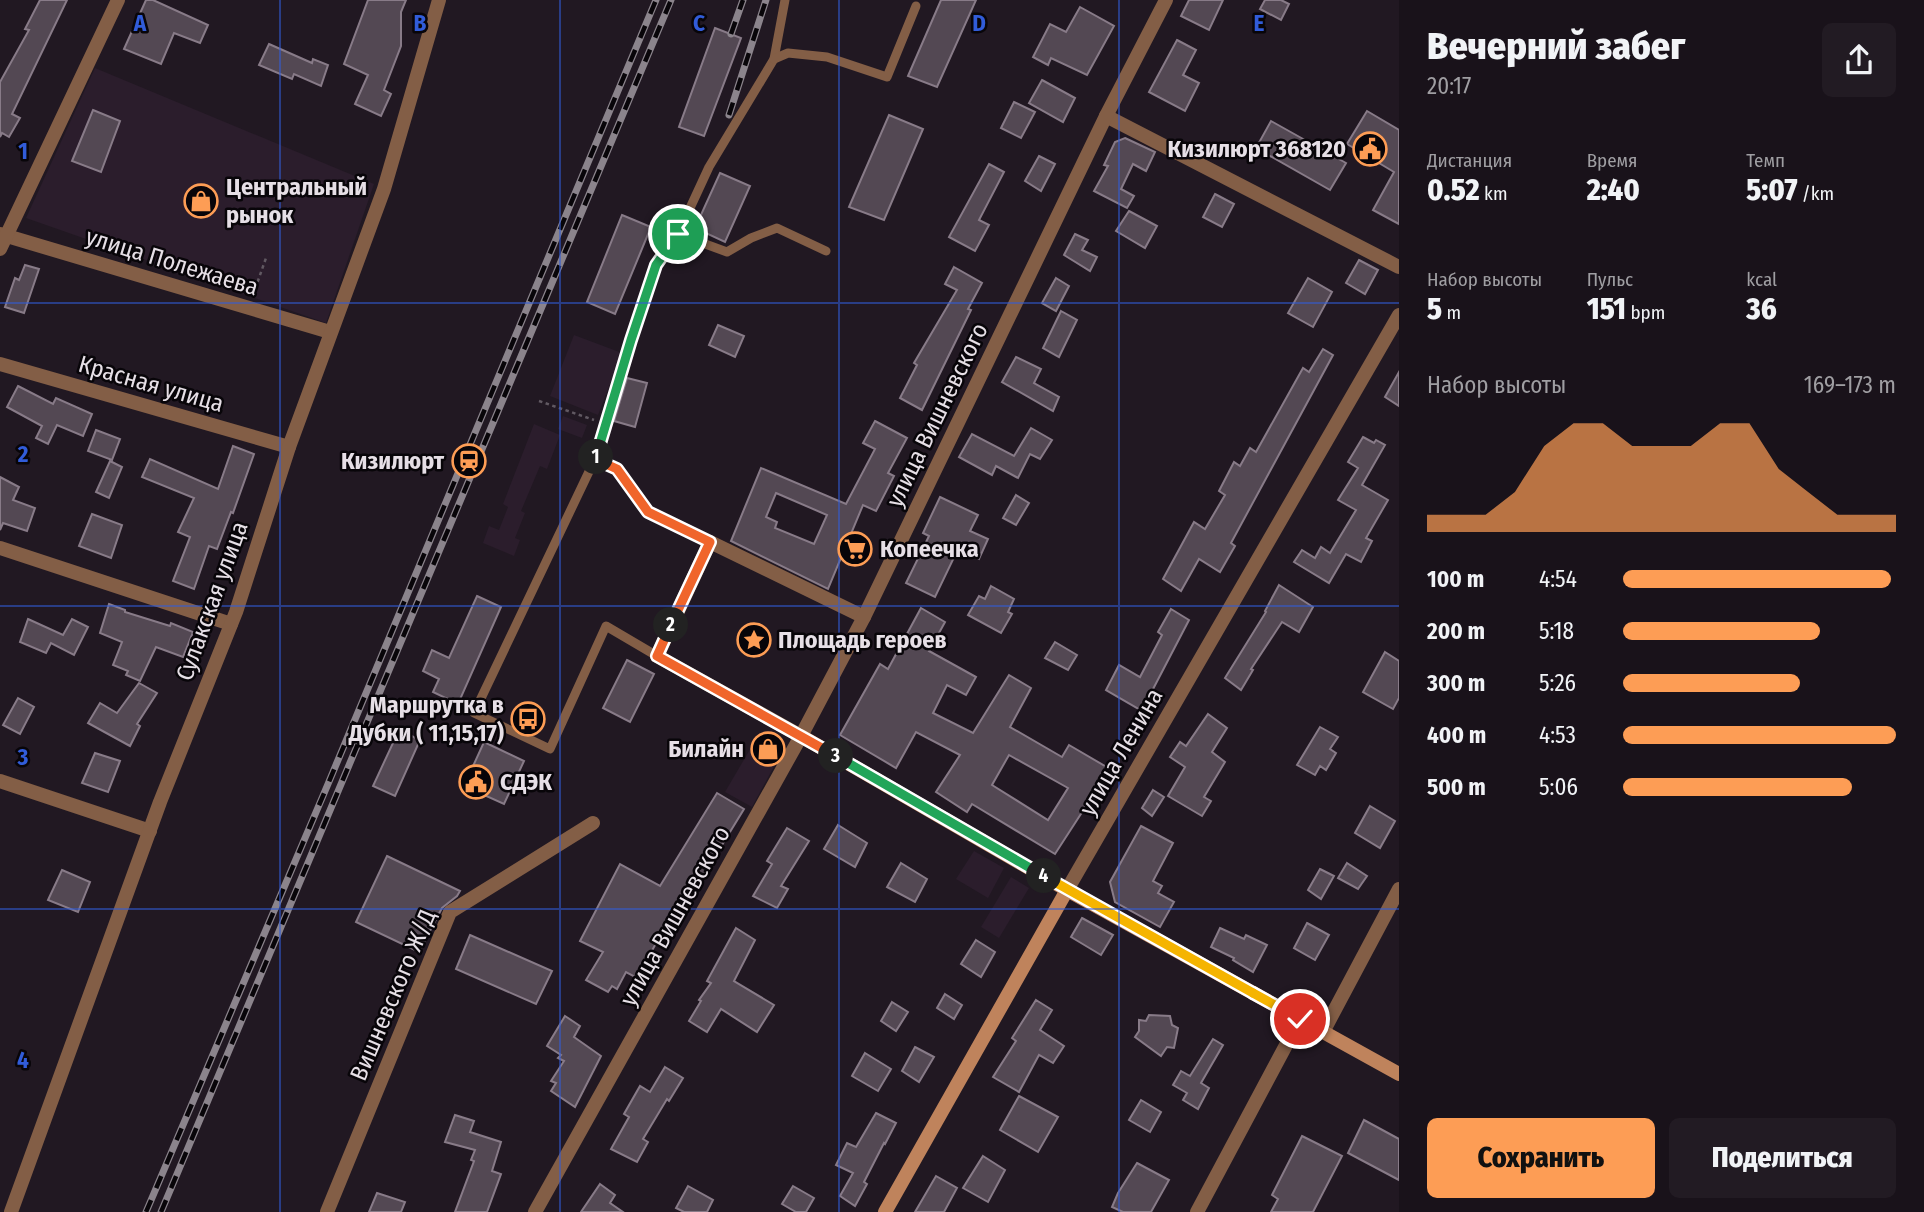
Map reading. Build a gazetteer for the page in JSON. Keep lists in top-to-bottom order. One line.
{"streets":{"street":["улица Полежаева","Красная улица","улица Вишневского","Сулакская улица","улица Ленина","Вишневского Ж/Д"]},"crossings":[["улица Полежаева","Сулакская улица"],["Красная улица","Сулакская улица"]],"places":{"public building":["Кизилюрт 368120","СДЭК"],"shop":["Центральный рынок","Билайн"],"station":["Кизилюрт"],"supermarket":["Копеечка"],"place":["Площадь героев"],"bus stop":["Маршрутка в Дубки ( 11,15,17)"]},"page":{"heading":["Вечерний забег","20:17"],"stats":[["Дистанция","0.52 km"],["Время","2:40"],["Темп","5:07 /km"],["Набор высоты","5 m"],["Пульс","151 bpm"],["kcal","36"]],"chart":["Набор высоты","169–173 m"],"pins":["1","2","3","4"],"list":[{"name":"100 m","note":"4:54"},{"name":"200 m","note":"5:18"},{"name":"300 m","note":"5:26"},{"name":"400 m","note":"4:53"},{"name":"500 m","note":"5:06"}],"buttons":["Сохранить","Поделиться"]},"grid":{"columns":["A","B","C","D","E"],"rows":["1","2","3","4"]}}
